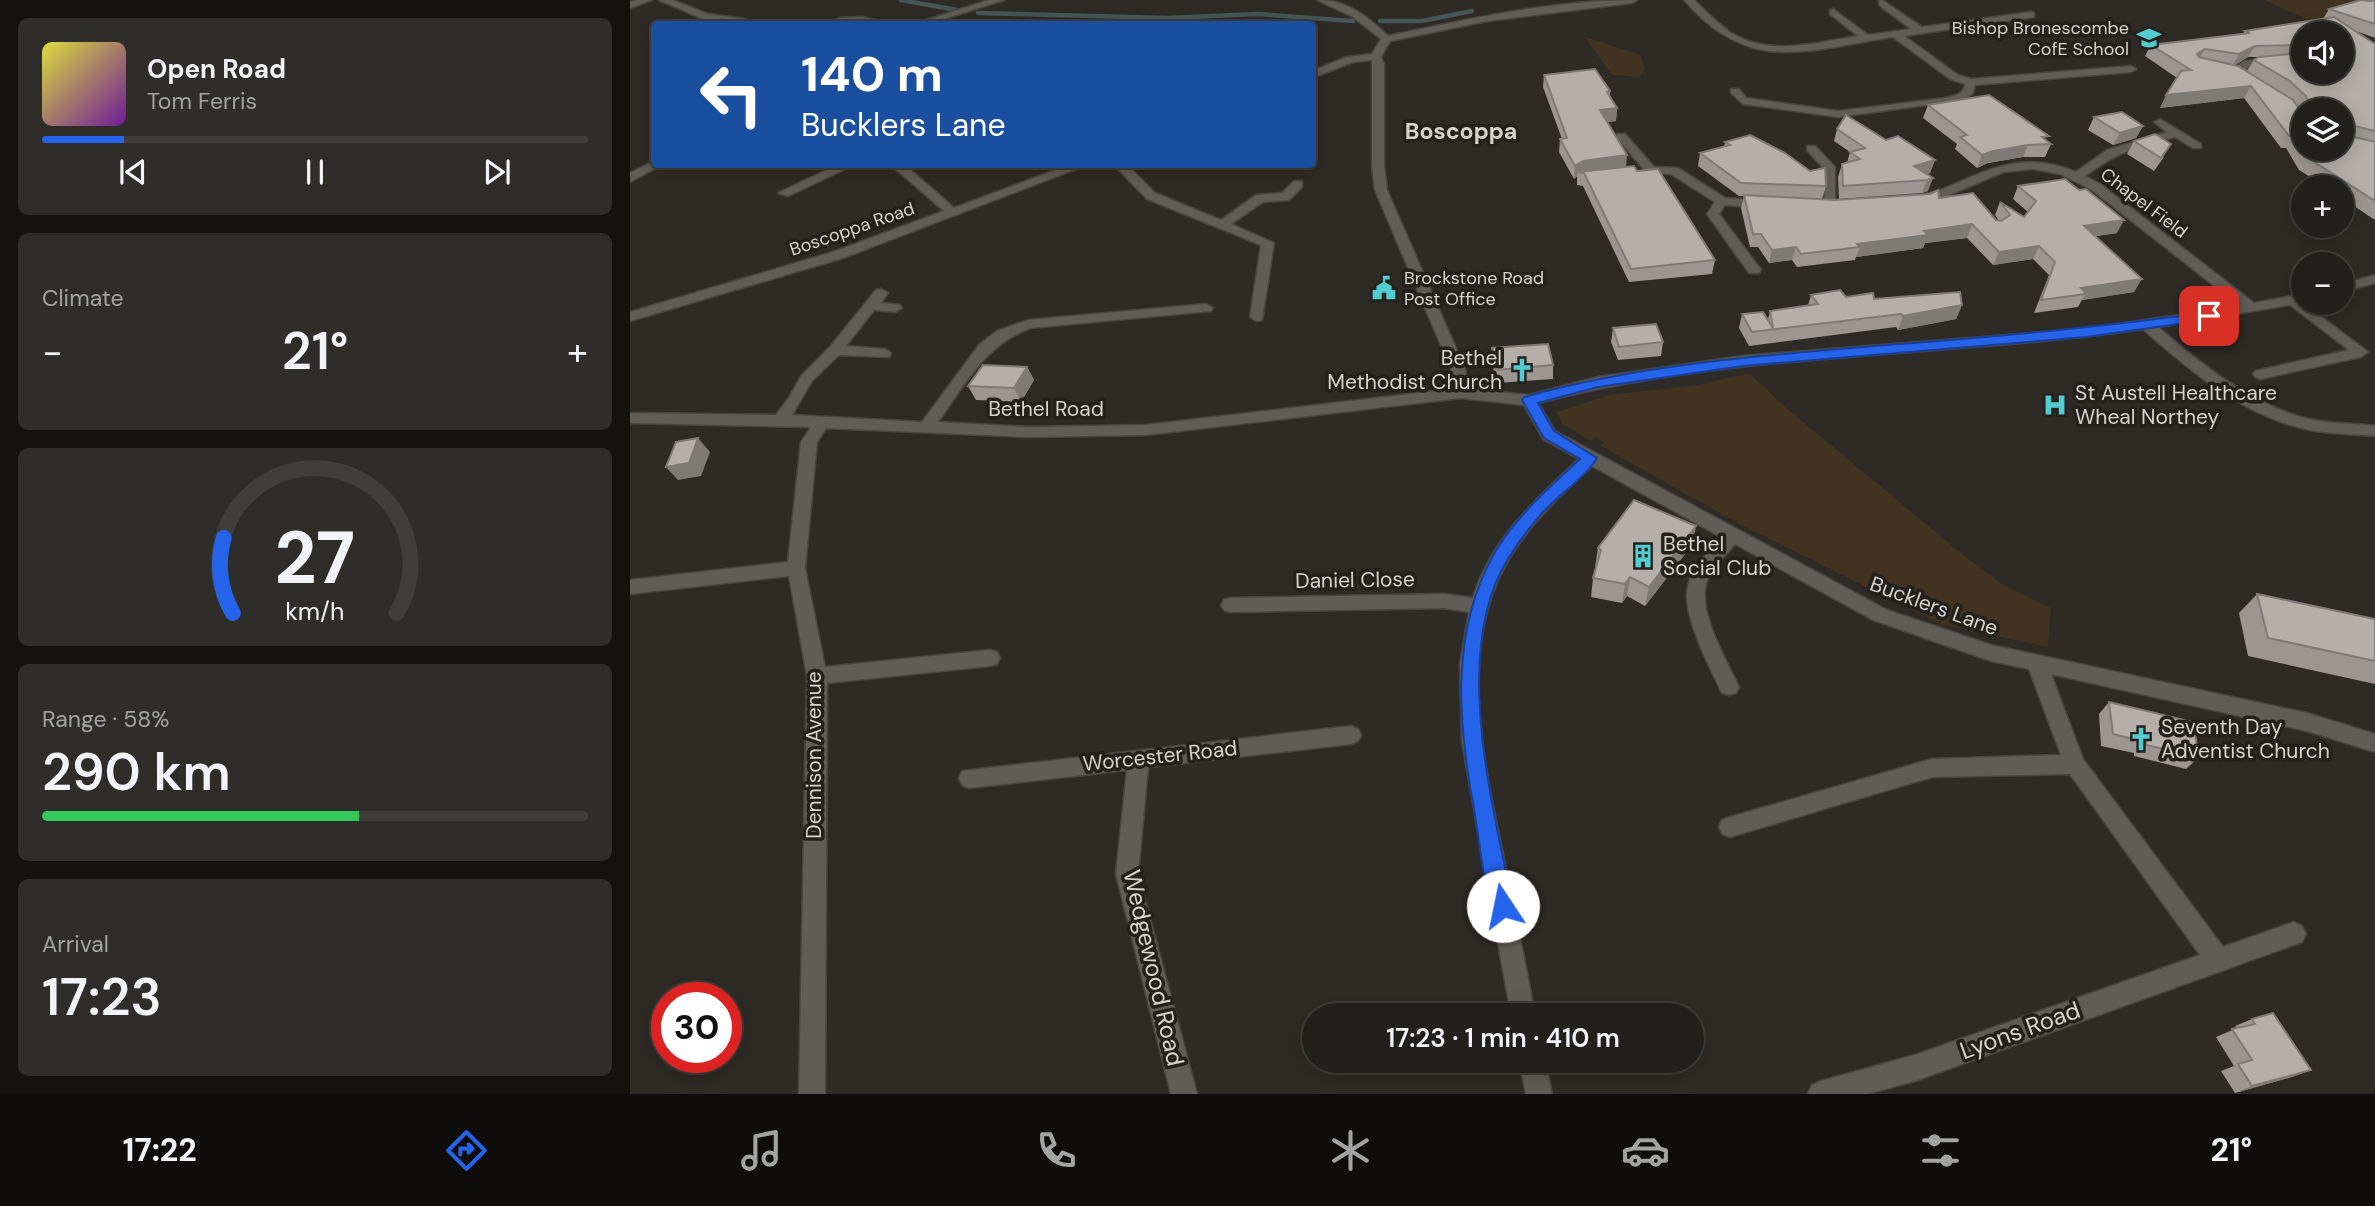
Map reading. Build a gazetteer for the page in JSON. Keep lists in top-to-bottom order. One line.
{"streets":{"street":["Chapel Field","Boscoppa Road","Bethel Road","Daniel Close","Bucklers Lane","Dennison Avenue","Worcester Road","Wedgewood Road","Lyons Road"]},"crossings":[["Bethel Road","Bucklers Lane"],["Bethel Road","Dennison Avenue"],["Worcester Road","Wedgewood Road"]],"districts":["Boscoppa"],"places":{"school or university":["Bishop Bronescombe CofE School"],"public building":["Brockstone Road Post Office"],"church":["Bethel Methodist Church","Seventh Day Adventist Church"],"hospital":["St Austell Healthcare Wheal Northey"],"building":["Bethel Social Club"]},"page":{"map_buttons":["+","−"],"turn":["140 m","Bucklers Lane"],"song":["Open Road","Tom Ferris"],"tile":["Climate",["Range · 58%","290 km"],["Arrival","17:23"]],"heat":["−","21°","+"],"limit":"30","trip":"17:23 · 1 min · 410 m","tabs":["17:22","21°"],"gauge":["27","km/h"]}}
